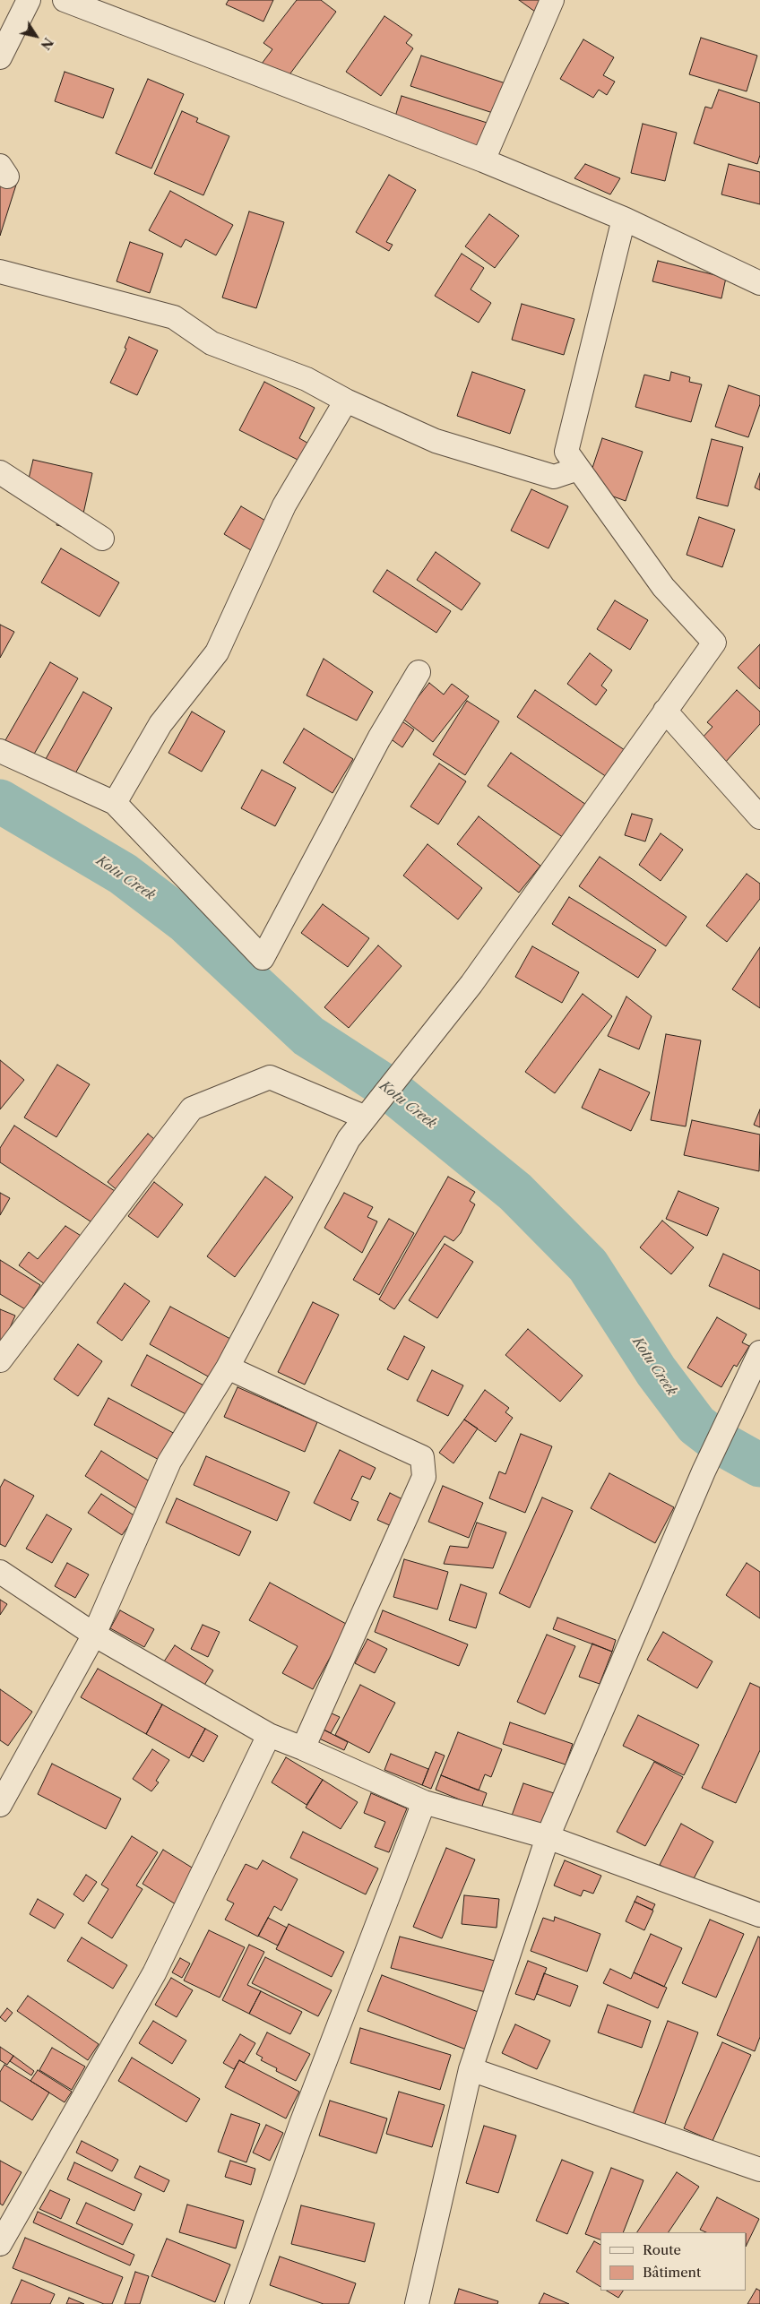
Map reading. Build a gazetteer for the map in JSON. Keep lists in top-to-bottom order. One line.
{"water":["Kotu Creek"],"legend":["Route","Bâtiment"],"north":"bottom right"}
